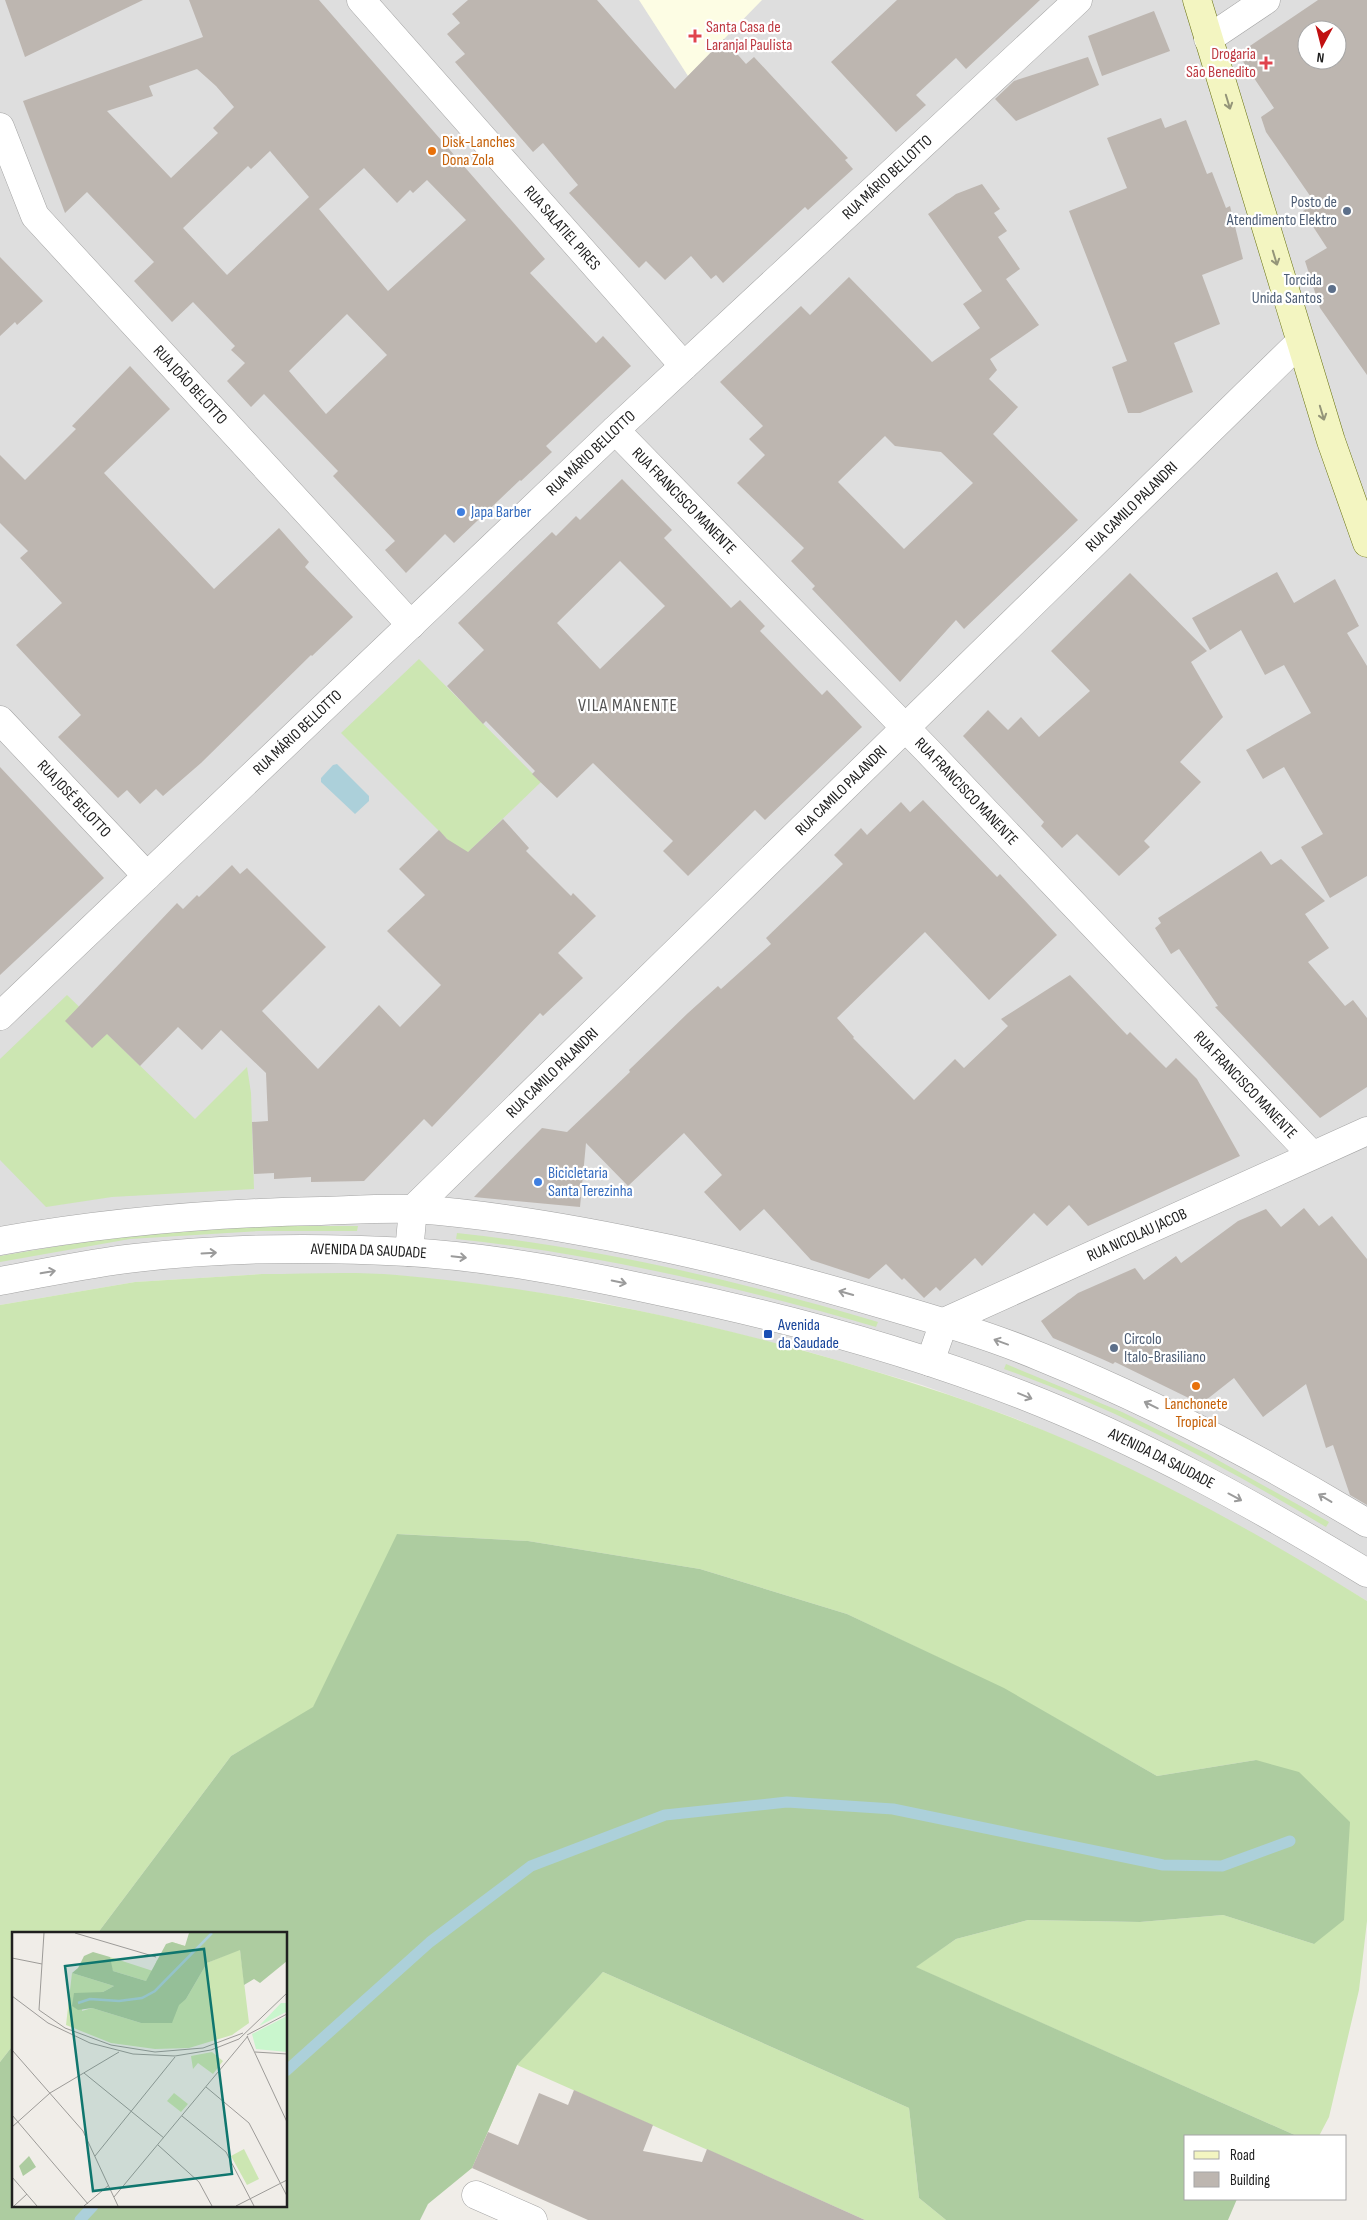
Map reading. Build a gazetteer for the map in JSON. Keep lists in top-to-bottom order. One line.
{"streets":{"street":["RUA MÁRIO BELLOTTO","RUA SALATIEL PIRES","RUA JOÃO BELOTTO","RUA FRANCISCO MANENTE","RUA CAMILO PALANDRI","RUA JOSÉ BELOTTO","RUA NICOLAU JACOB","AVENIDA DA SAUDADE"]},"crossings":[["RUA MÁRIO BELLOTTO","RUA SALATIEL PIRES"],["RUA MÁRIO BELLOTTO","RUA JOÃO BELOTTO"],["RUA MÁRIO BELLOTTO","RUA FRANCISCO MANENTE"],["RUA MÁRIO BELLOTTO","RUA JOSÉ BELOTTO"],["RUA FRANCISCO MANENTE","RUA CAMILO PALANDRI"],["RUA FRANCISCO MANENTE","RUA NICOLAU JACOB"]],"districts":["VILA MANENTE"],"places":{"health":["Santa Casa de Laranjal Paulista","Drogaria São Benedito"],"other":["Disk-Lanches Dona Zola","Posto de Atendimento Elektro","Torcida Unida Santos","Japa Barber","Bicicletaria Santa Terezinha","Circolo Italo-Brasiliano","Lanchonete Tropical"],"transit":["Avenida da Saudade"]},"legend":["Road","Building"],"north":"bottom"}
